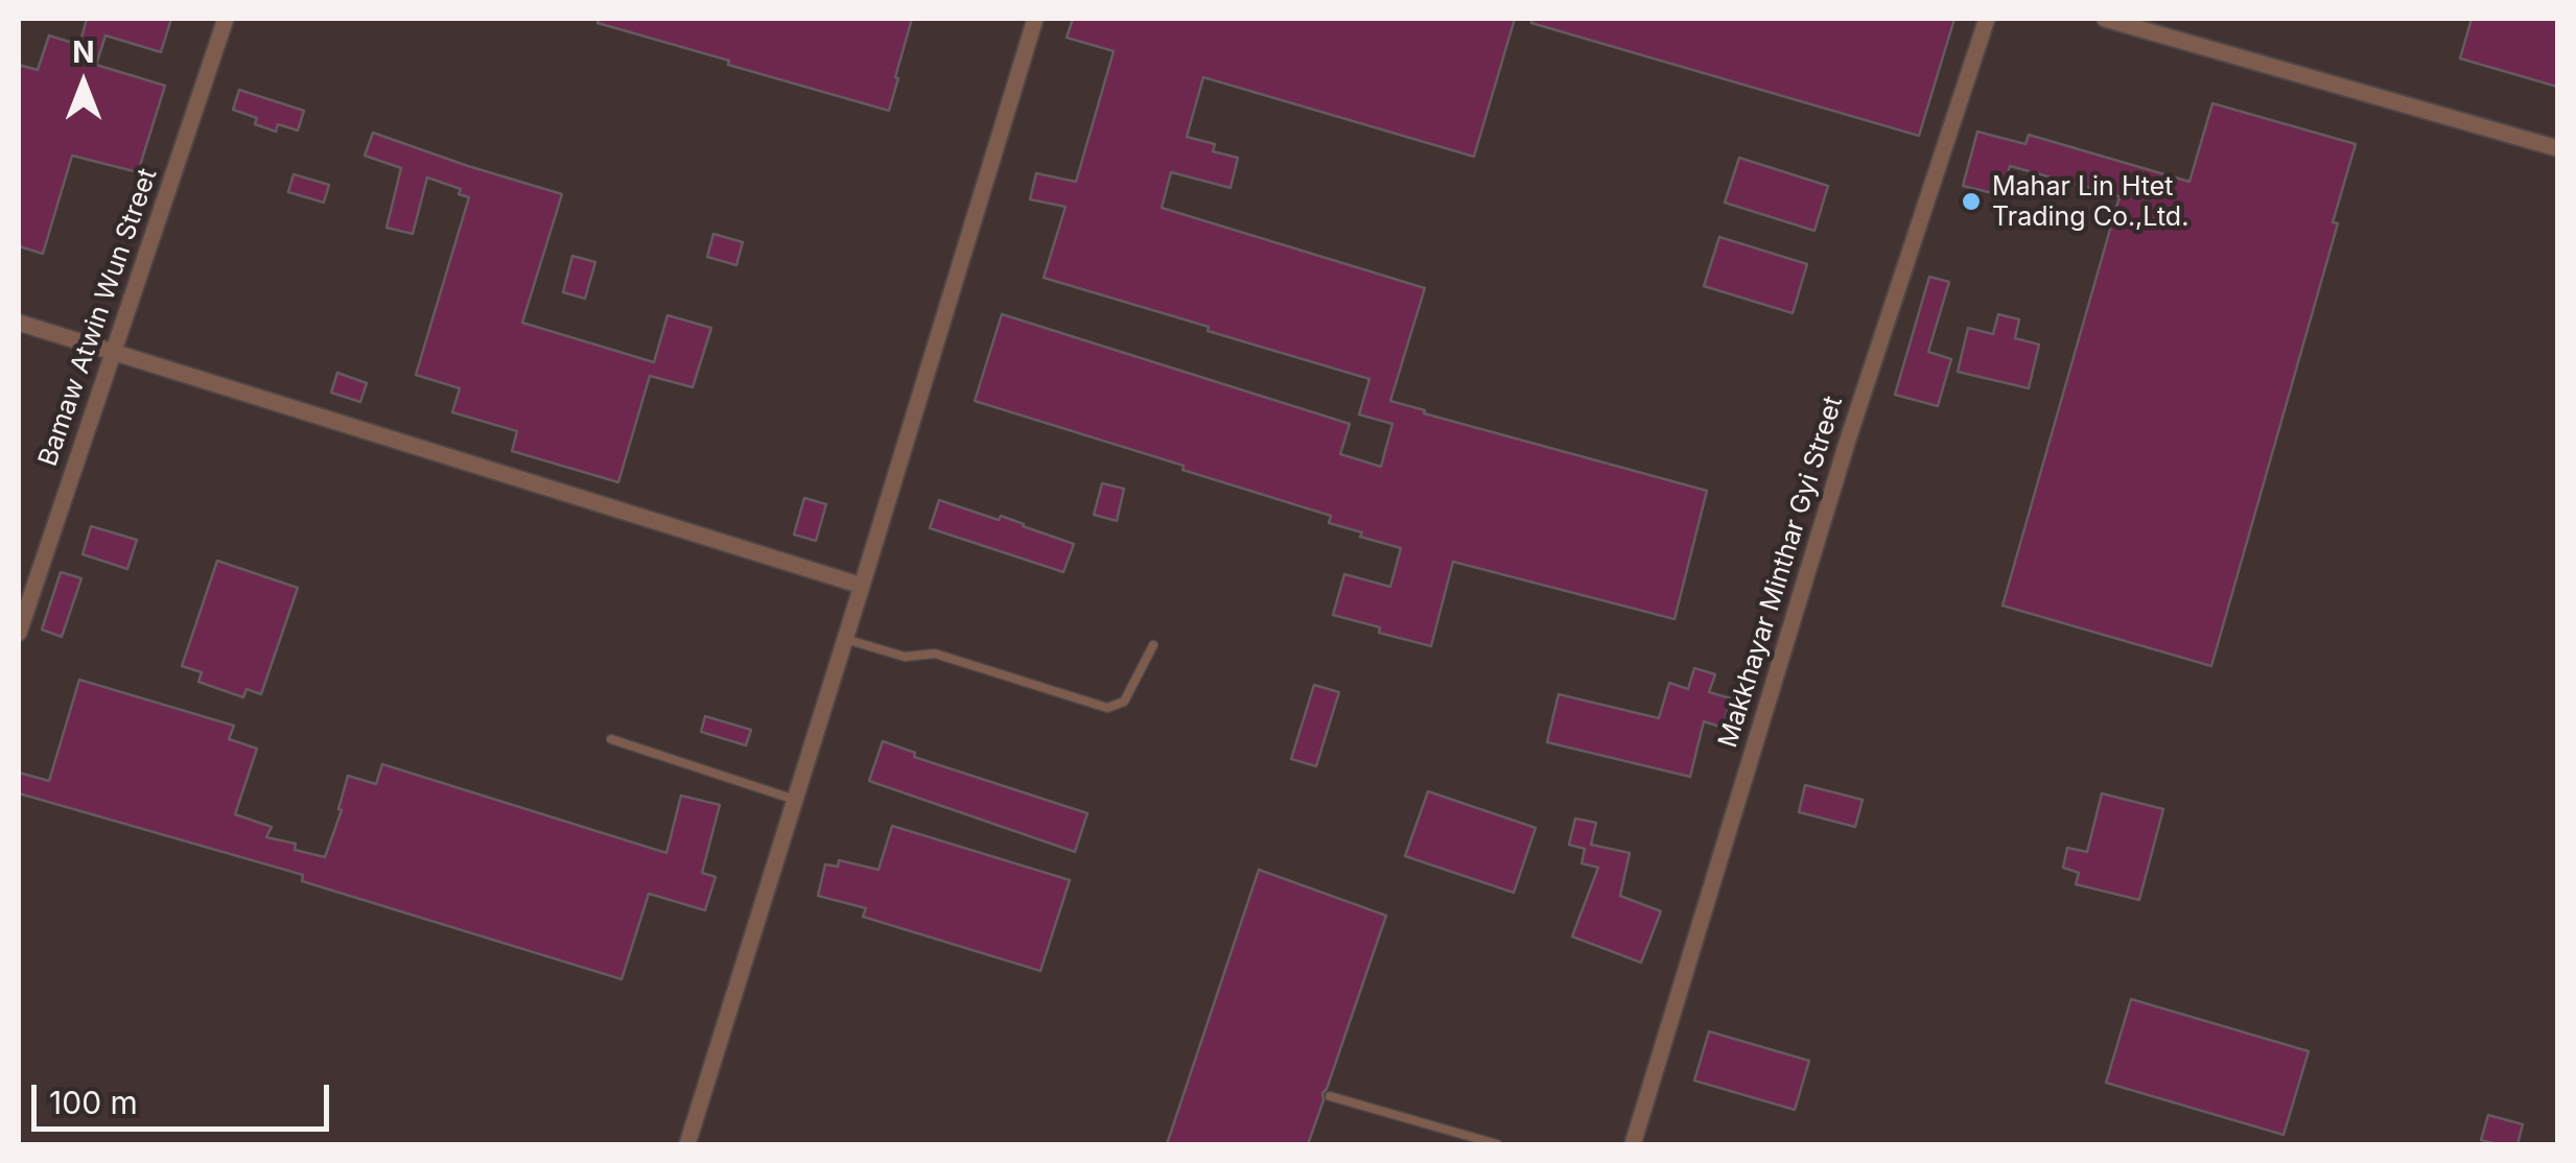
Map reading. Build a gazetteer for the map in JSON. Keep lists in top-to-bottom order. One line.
{"streets":{"street":["Bamaw Atwin Wun Street","Makkhayar Minthar Gyi Street"]},"places":["Mahar Lin Htet Trading Co.,Ltd."],"scale_bar":"100 m","north":"top"}
